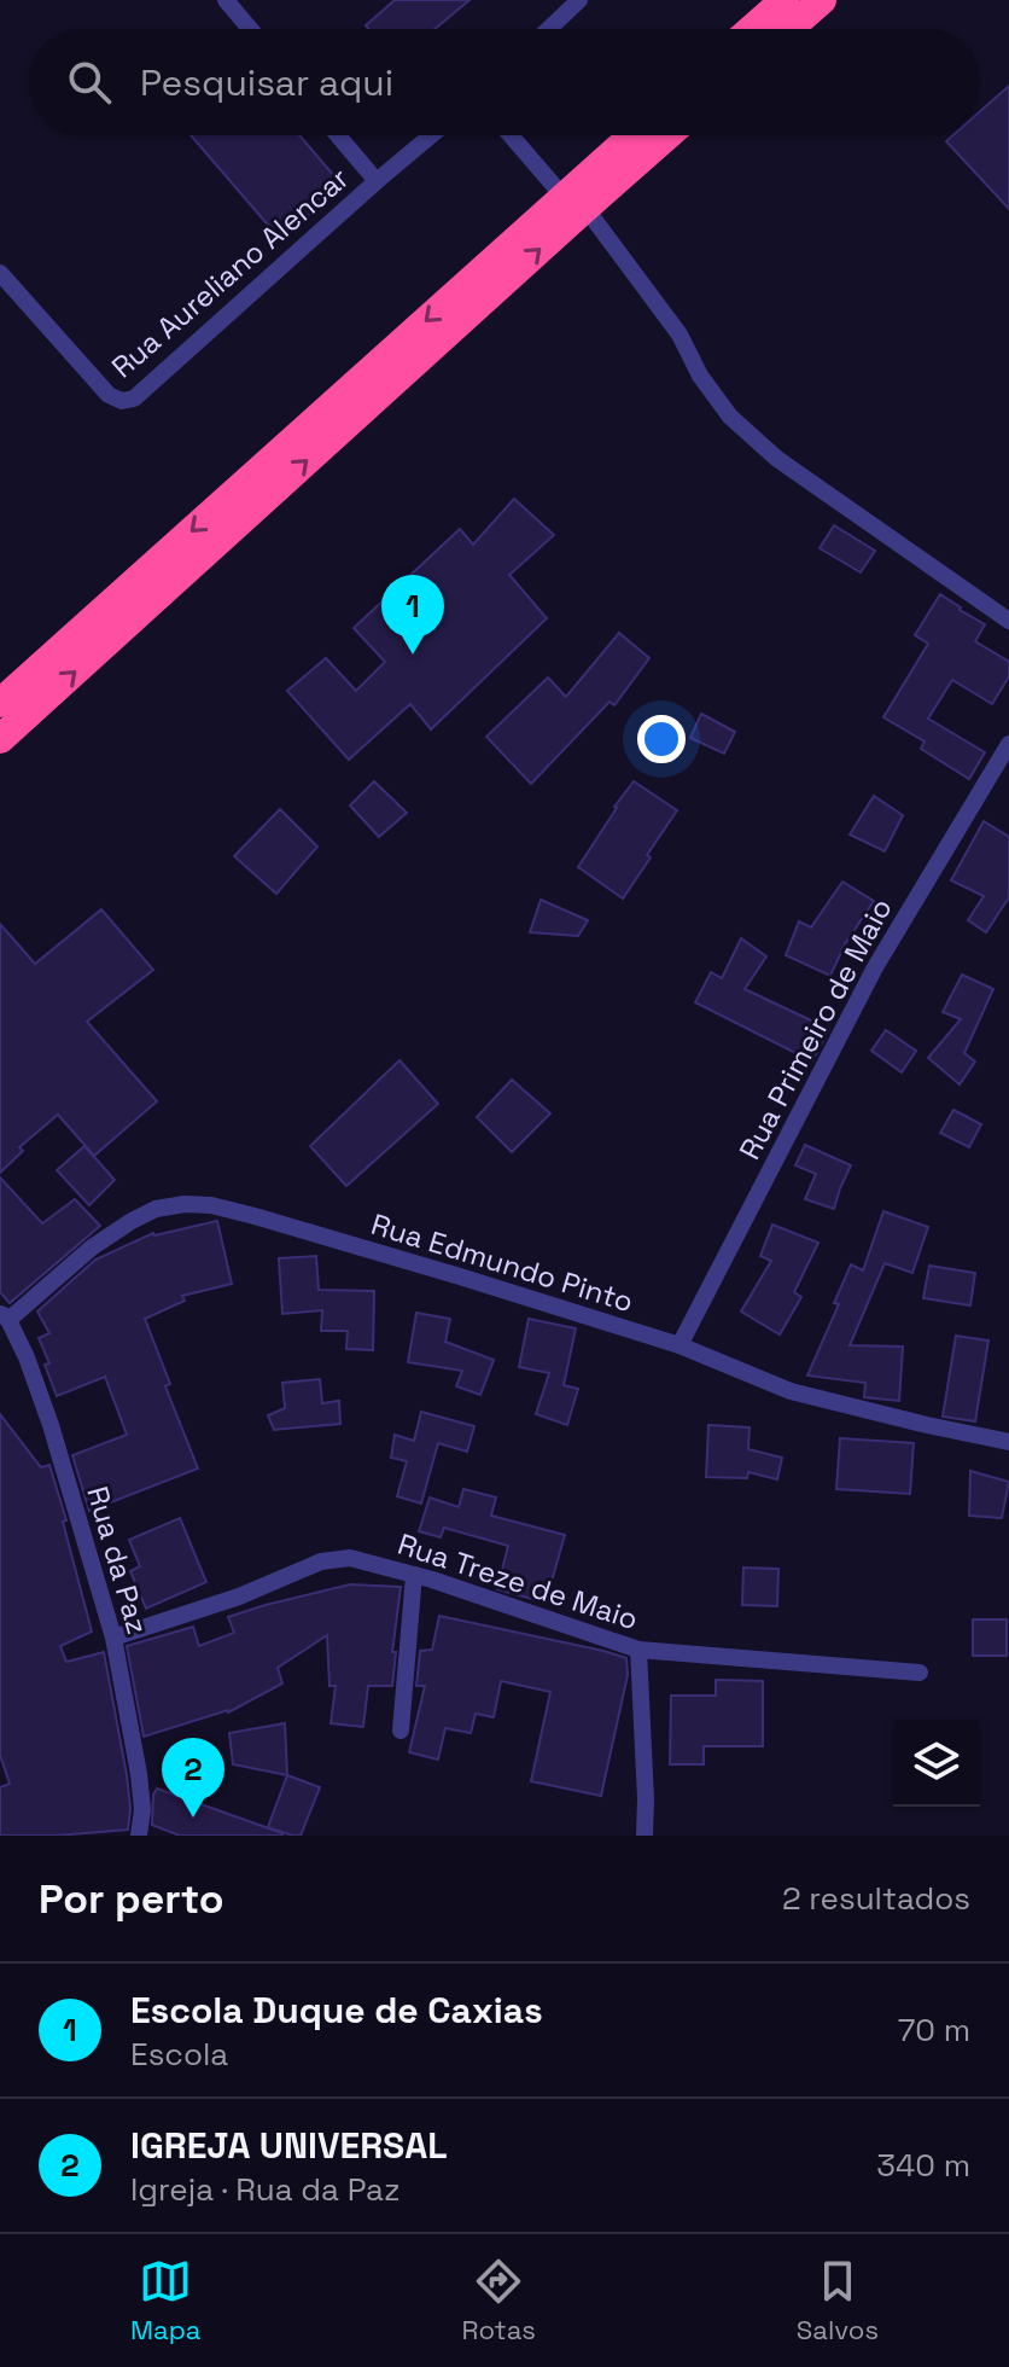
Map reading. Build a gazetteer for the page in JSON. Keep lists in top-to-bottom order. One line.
{"streets":{"street":["Rua Aureliano Alencar","Rua Primeiro de Maio","Rua Edmundo Pinto","Rua da Paz","Rua Treze de Maio"]},"crossings":[["Rua Primeiro de Maio","Rua Edmundo Pinto"],["Rua Edmundo Pinto","Rua da Paz"],["Rua da Paz","Rua Treze de Maio"]],"page":{"search":"Pesquisar aqui","pins":["1","2"],"heading":["Por perto","2 resultados"],"list":[{"mark":"1","name":"Escola Duque de Caxias","note":"Escola","value":"70 m"},{"mark":"2","name":"IGREJA UNIVERSAL","note":"Igreja · Rua da Paz","value":"340 m"}],"nav":["Mapa","Rotas","Salvos"]}}
